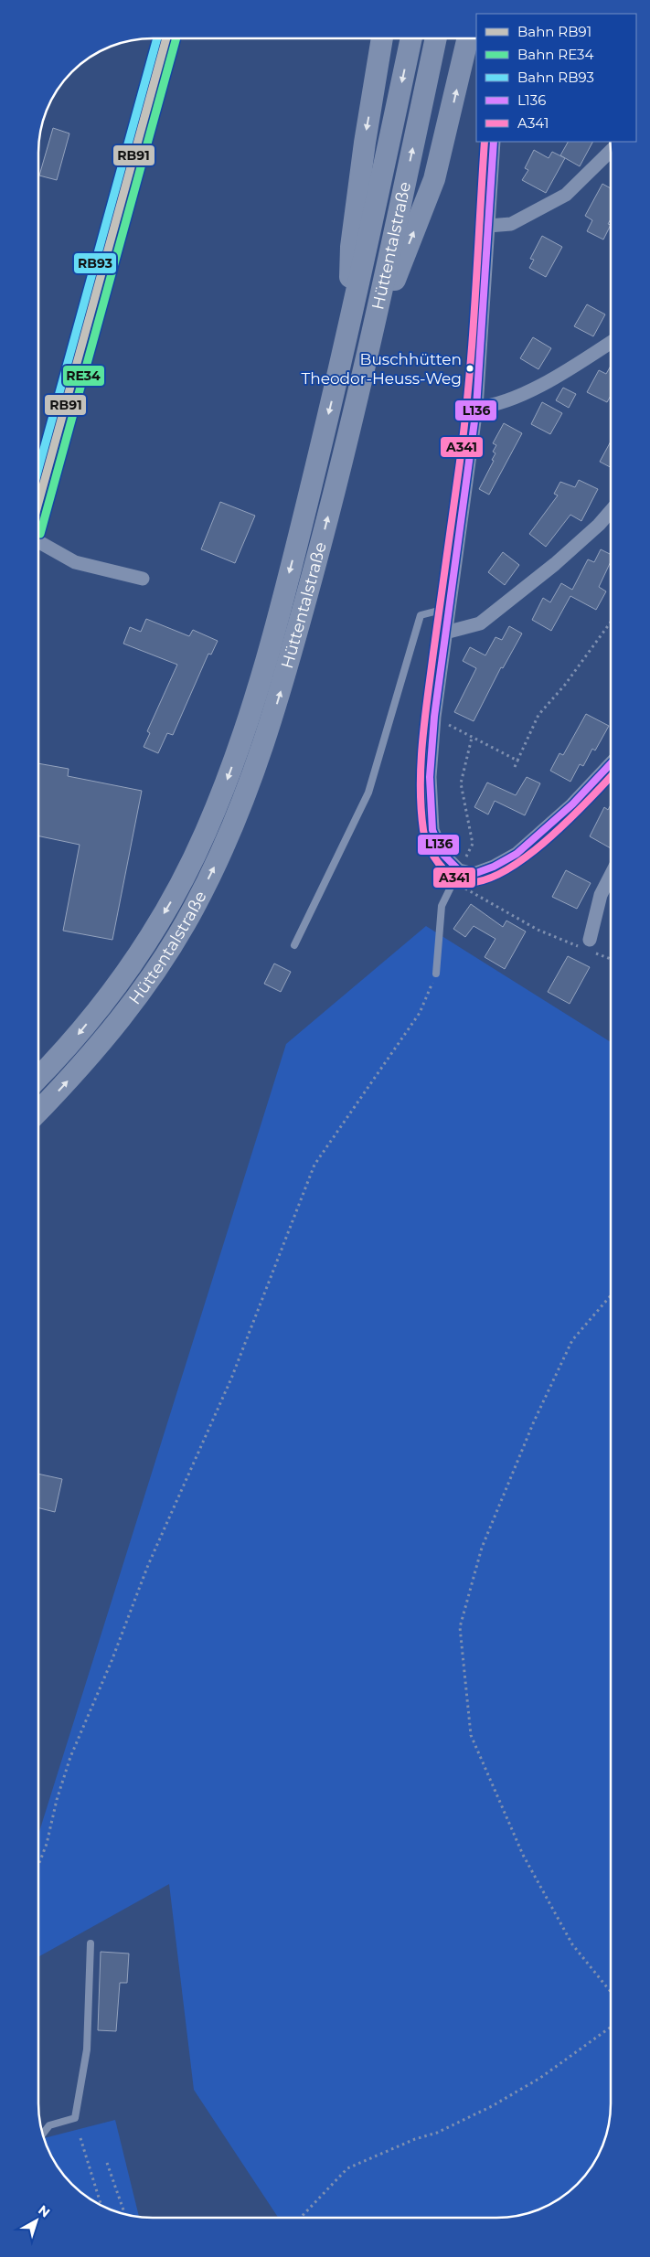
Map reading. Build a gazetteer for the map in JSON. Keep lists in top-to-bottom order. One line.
{"streets":{"highway":["Hüttentalstraße"]},"places":["Buschhütten Theodor-Heuss-Weg"],"lines":["rail line RB91","rail line RE34","rail line RB93","transit line L136","transit line A341"],"legend":["Bahn RB91","Bahn RE34","Bahn RB93","L136","A341"],"north":"top right"}
